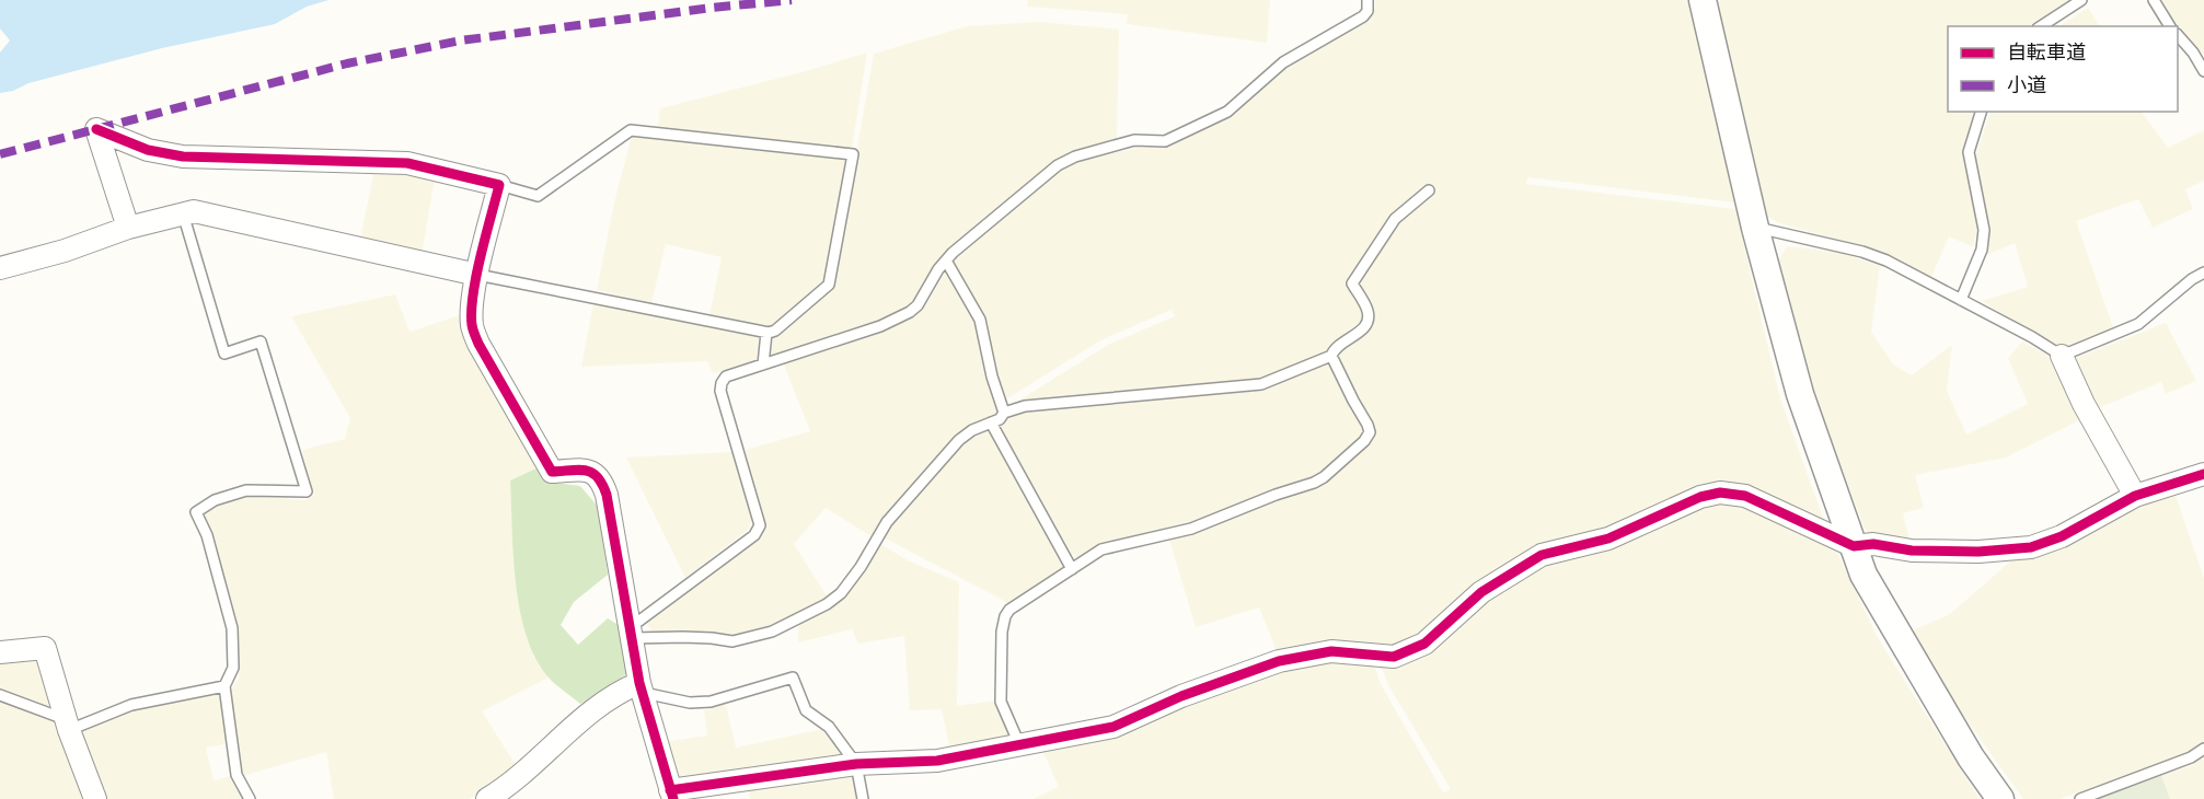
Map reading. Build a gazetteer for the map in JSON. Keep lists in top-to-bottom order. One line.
{"legend":["自転車道","小道"]}
